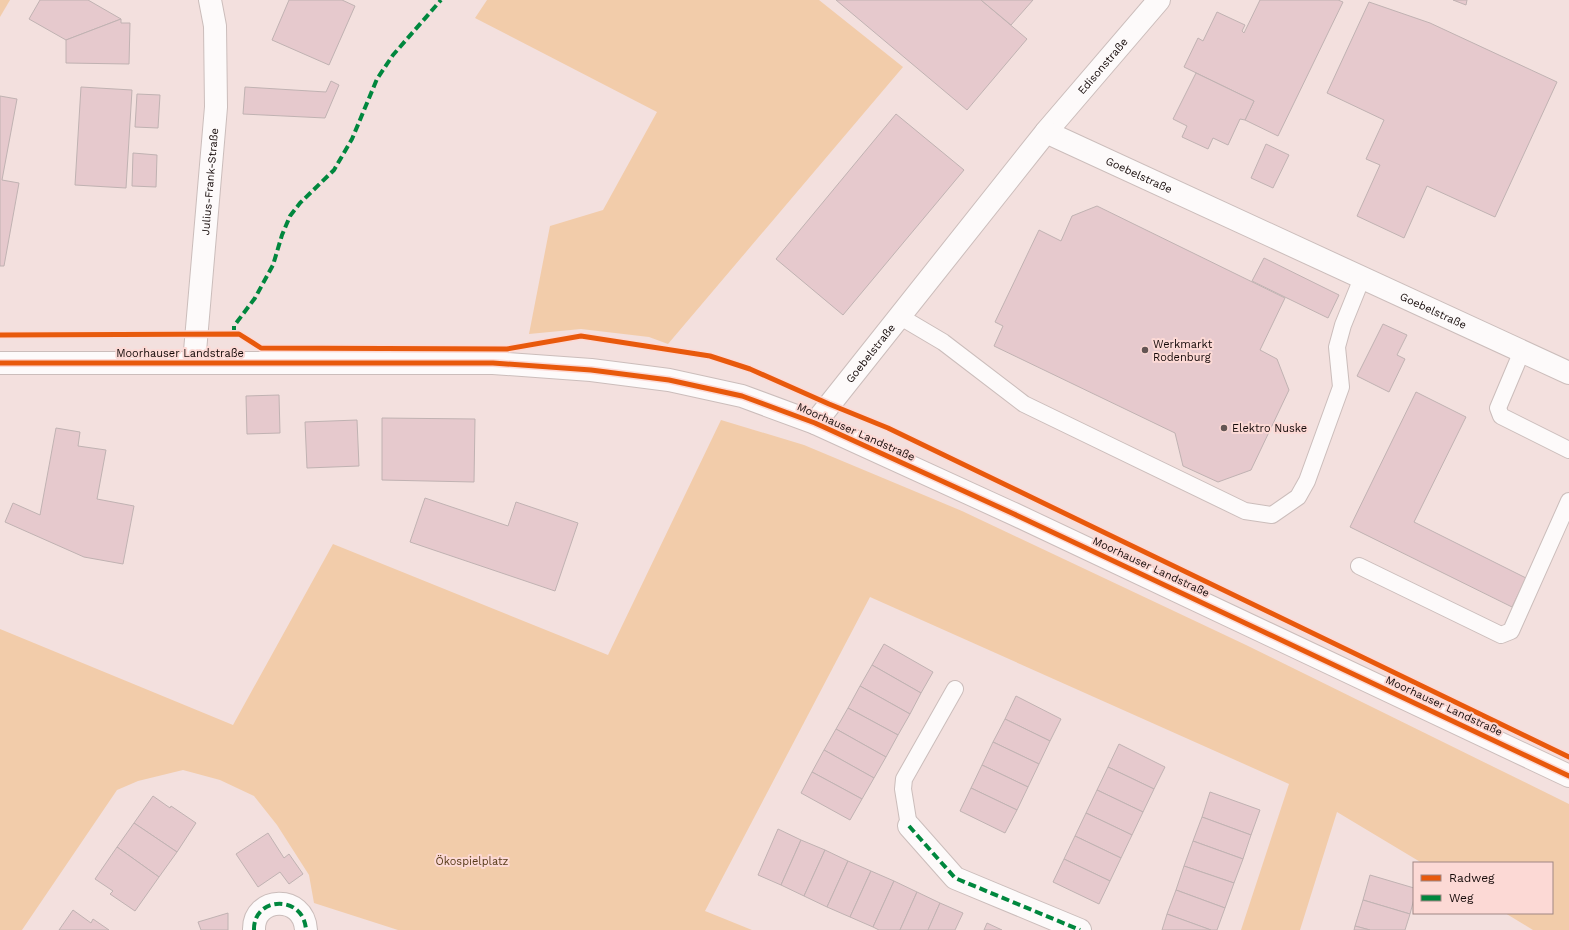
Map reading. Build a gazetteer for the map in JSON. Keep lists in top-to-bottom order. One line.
{"streets":{"street":["Edisonstraße","Goebelstraße","Julius-Frank-Straße","Moorhauser Landstraße"]},"crossings":[["Edisonstraße","Goebelstraße"],["Goebelstraße","Moorhauser Landstraße"],["Julius-Frank-Straße","Moorhauser Landstraße"]],"parks":["Ökospielplatz"],"places":["Werkmarkt Rodenburg","Elektro Nuske"],"legend":["Radweg","Weg"]}
